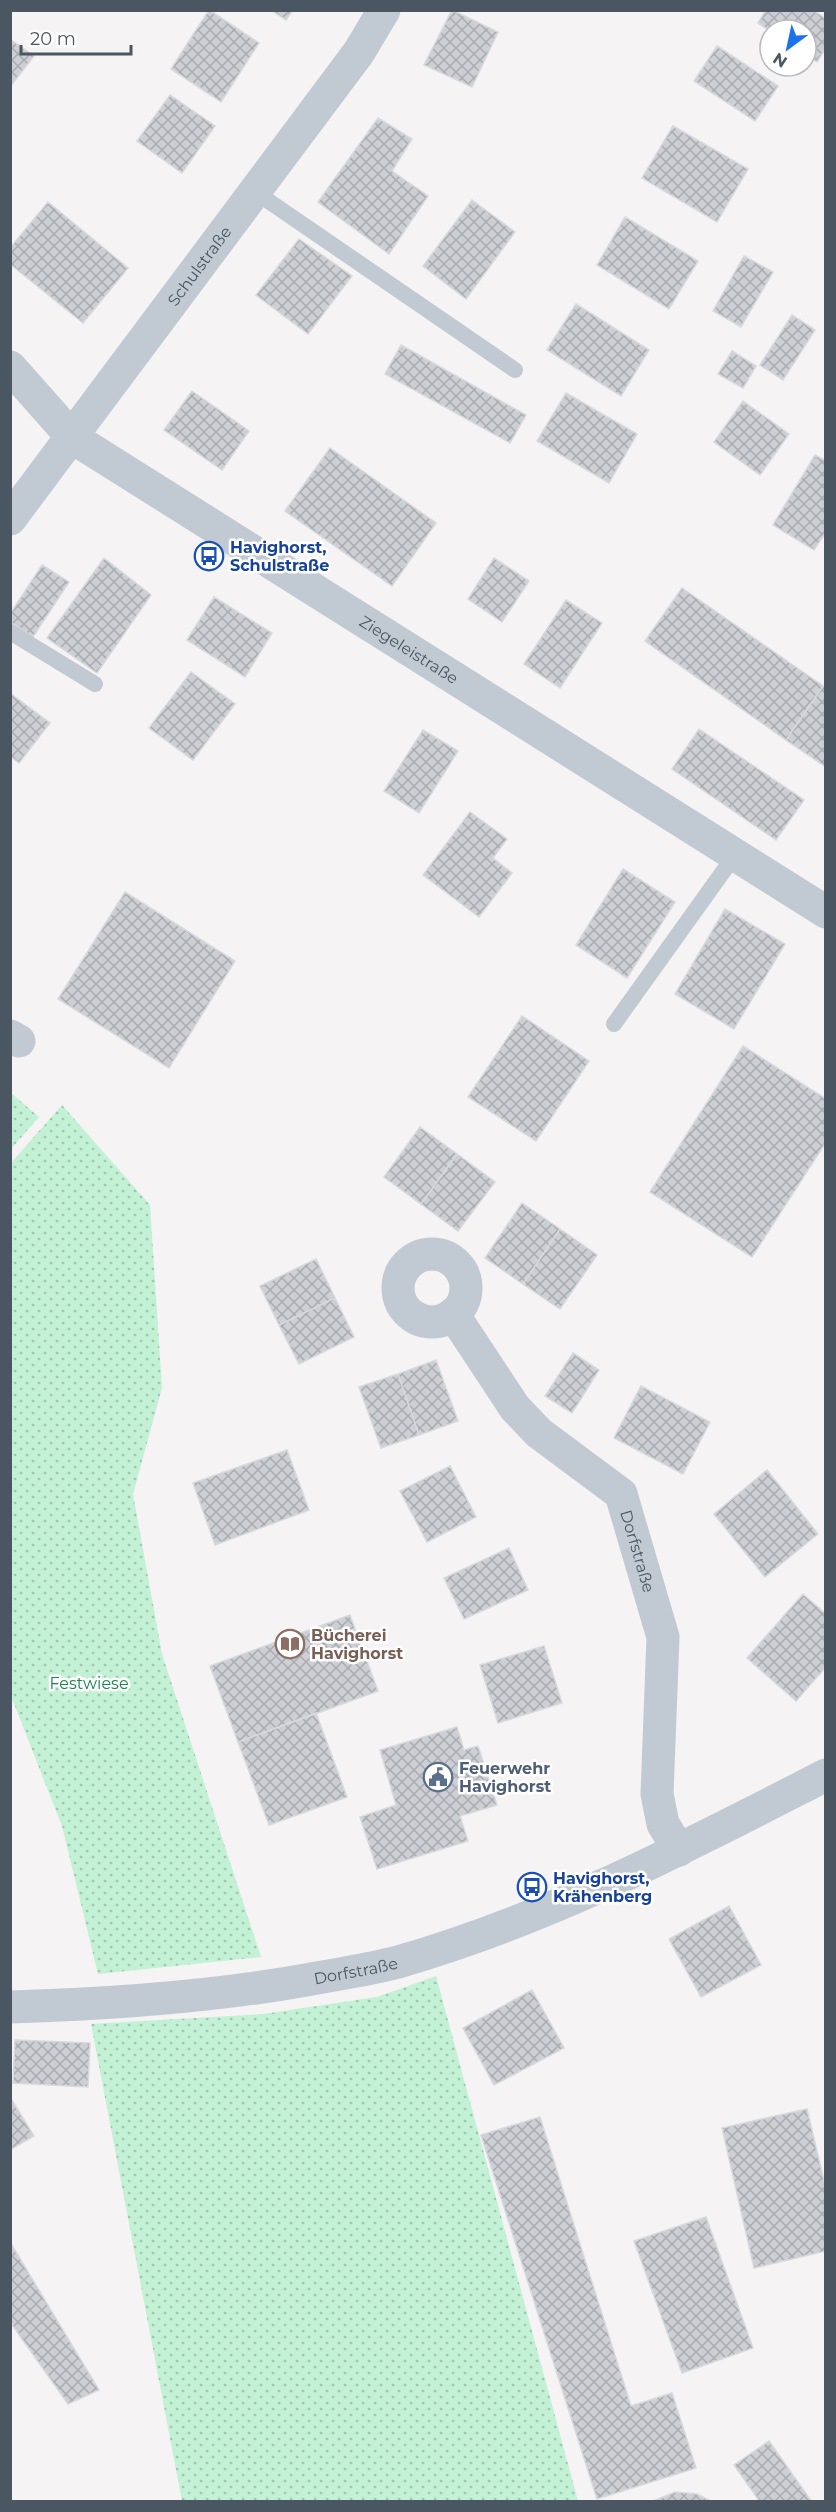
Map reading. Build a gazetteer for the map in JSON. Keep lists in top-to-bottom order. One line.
{"streets":{"street":["Schulstraße","Ziegeleistraße","Dorfstraße"]},"crossings":[["Schulstraße","Ziegeleistraße"]],"parks":["Festwiese"],"places":{"bus stop":["Havighorst, Schulstraße","Havighorst, Krähenberg"],"library":["Bücherei Havighorst"],"public building":["Feuerwehr Havighorst"]},"scale_bar":"20 m","north":"bottom left"}
